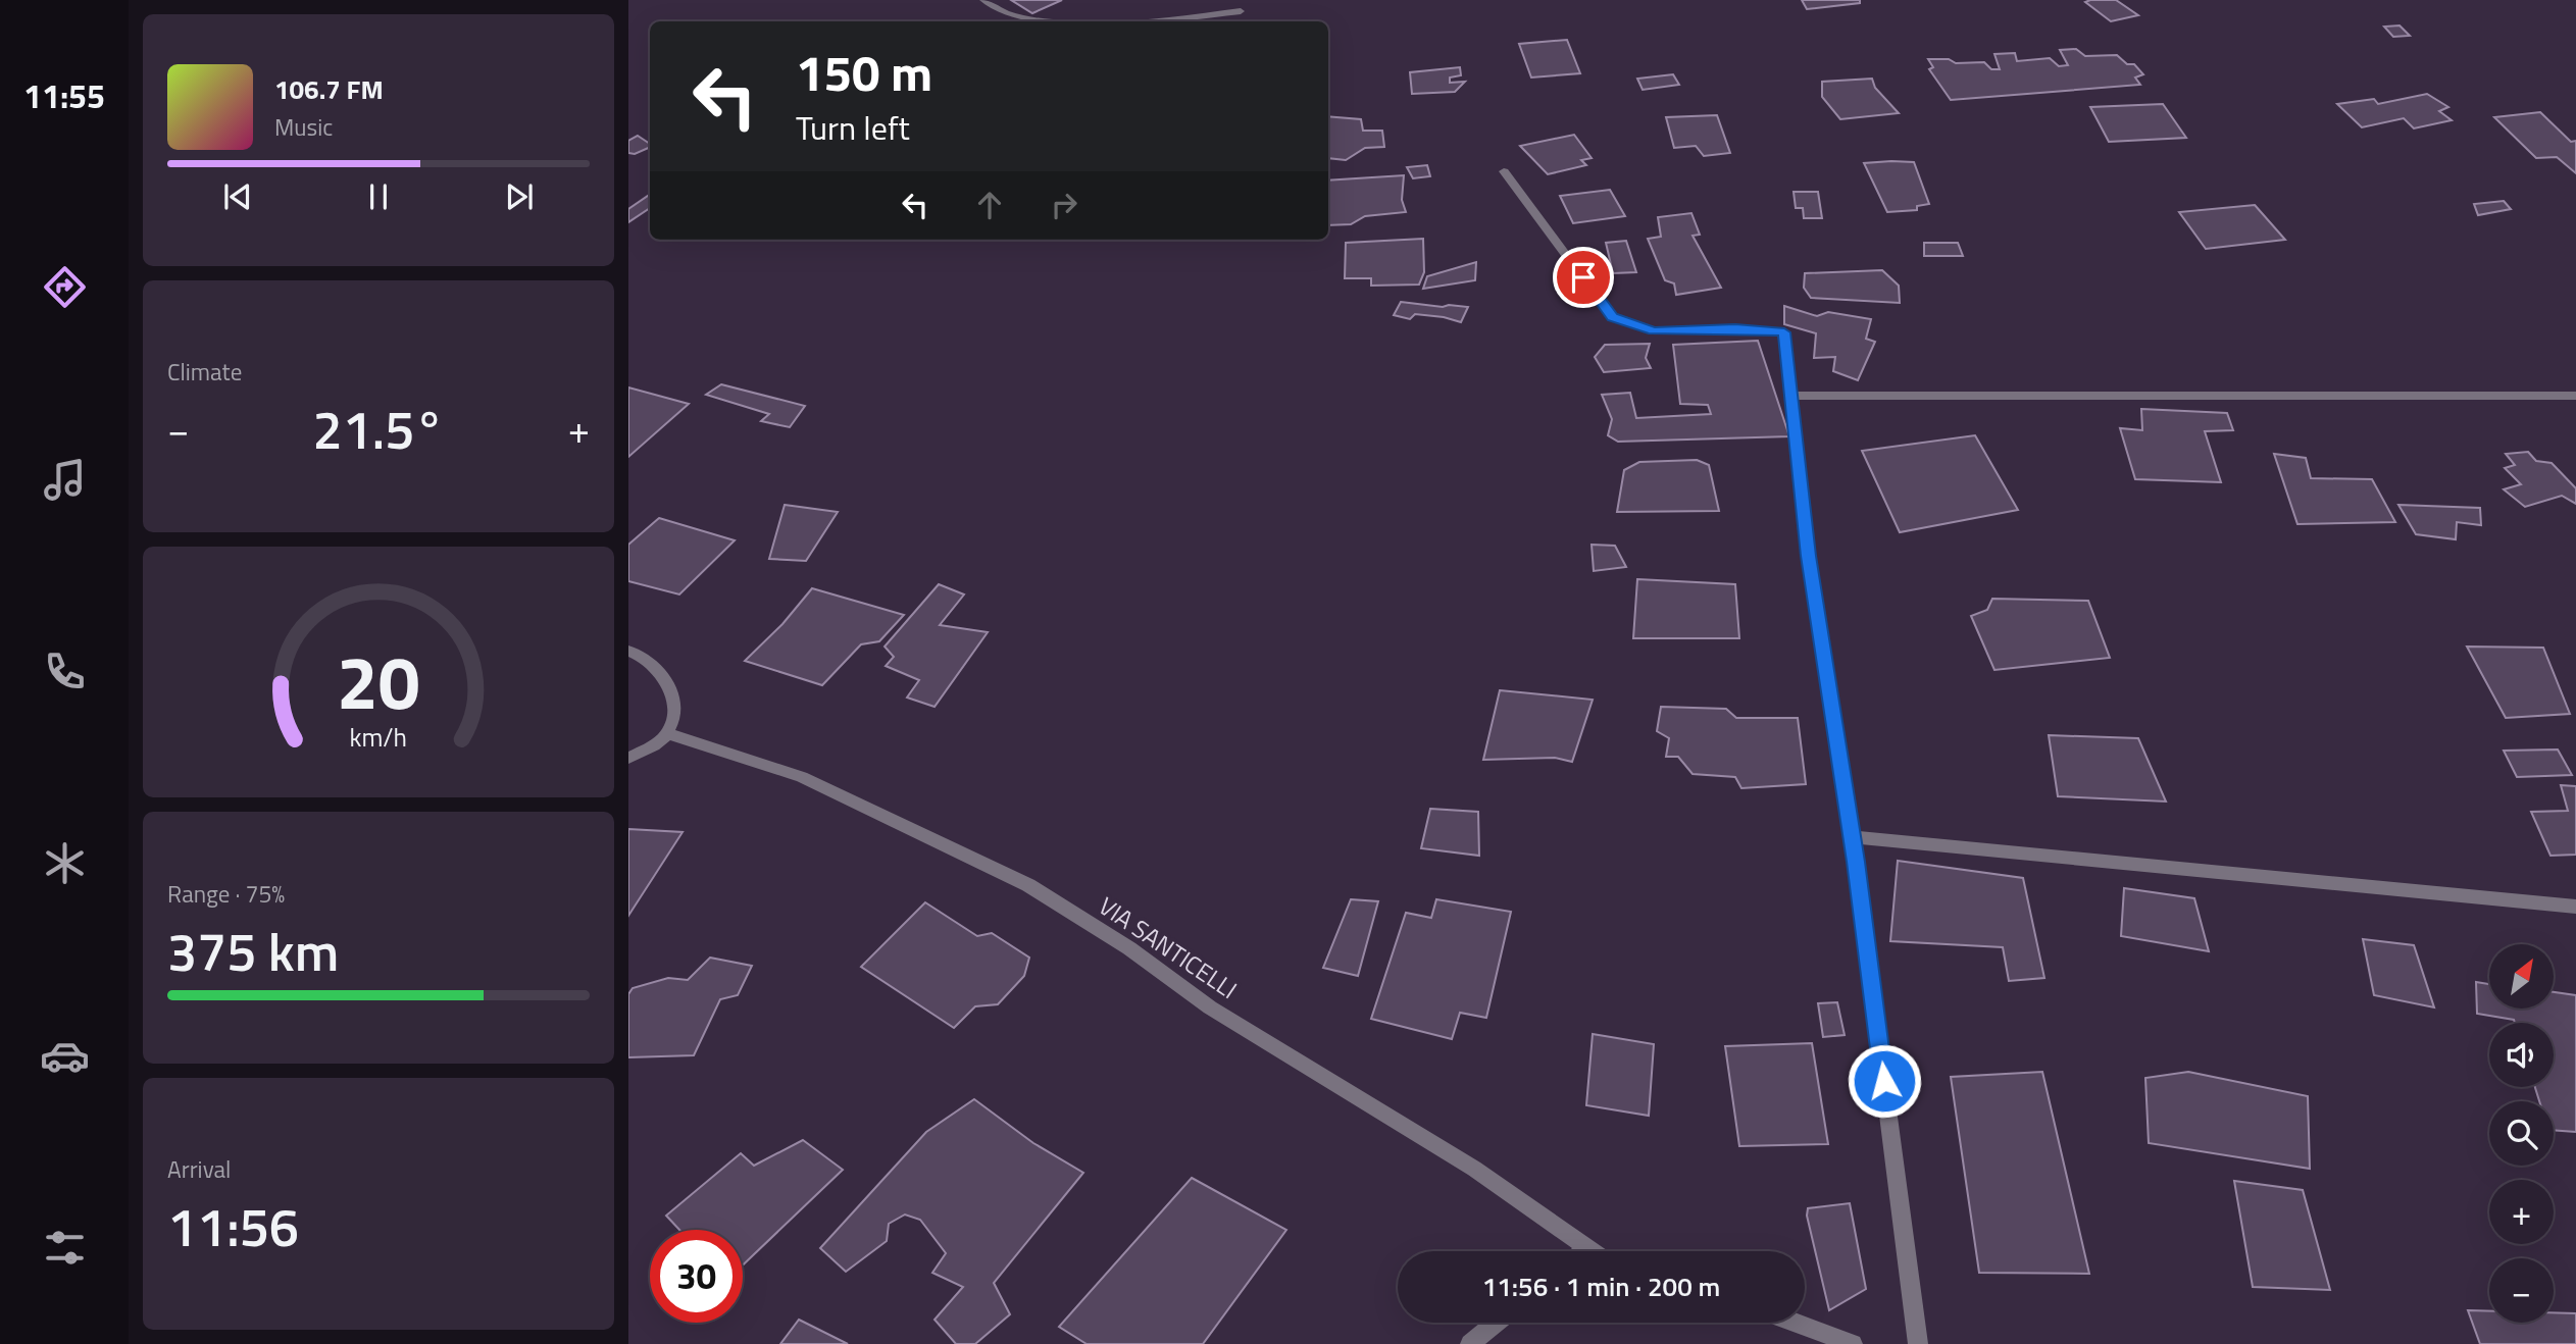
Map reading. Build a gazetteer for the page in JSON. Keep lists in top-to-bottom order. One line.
{"streets":{"street":["VIA SANTICELLI"]},"north":"top right","page":{"tabs":"11:55","turn":["150 m","Turn left"],"song":["106.7 FM","Music"],"tile":["Climate",["Range · 75%","375 km"],["Arrival","11:56"]],"heat":["−","21.5°","+"],"map_buttons":["+","−"],"limit":"30","trip":"11:56 · 1 min · 200 m","gauge":["20","km/h"]}}
